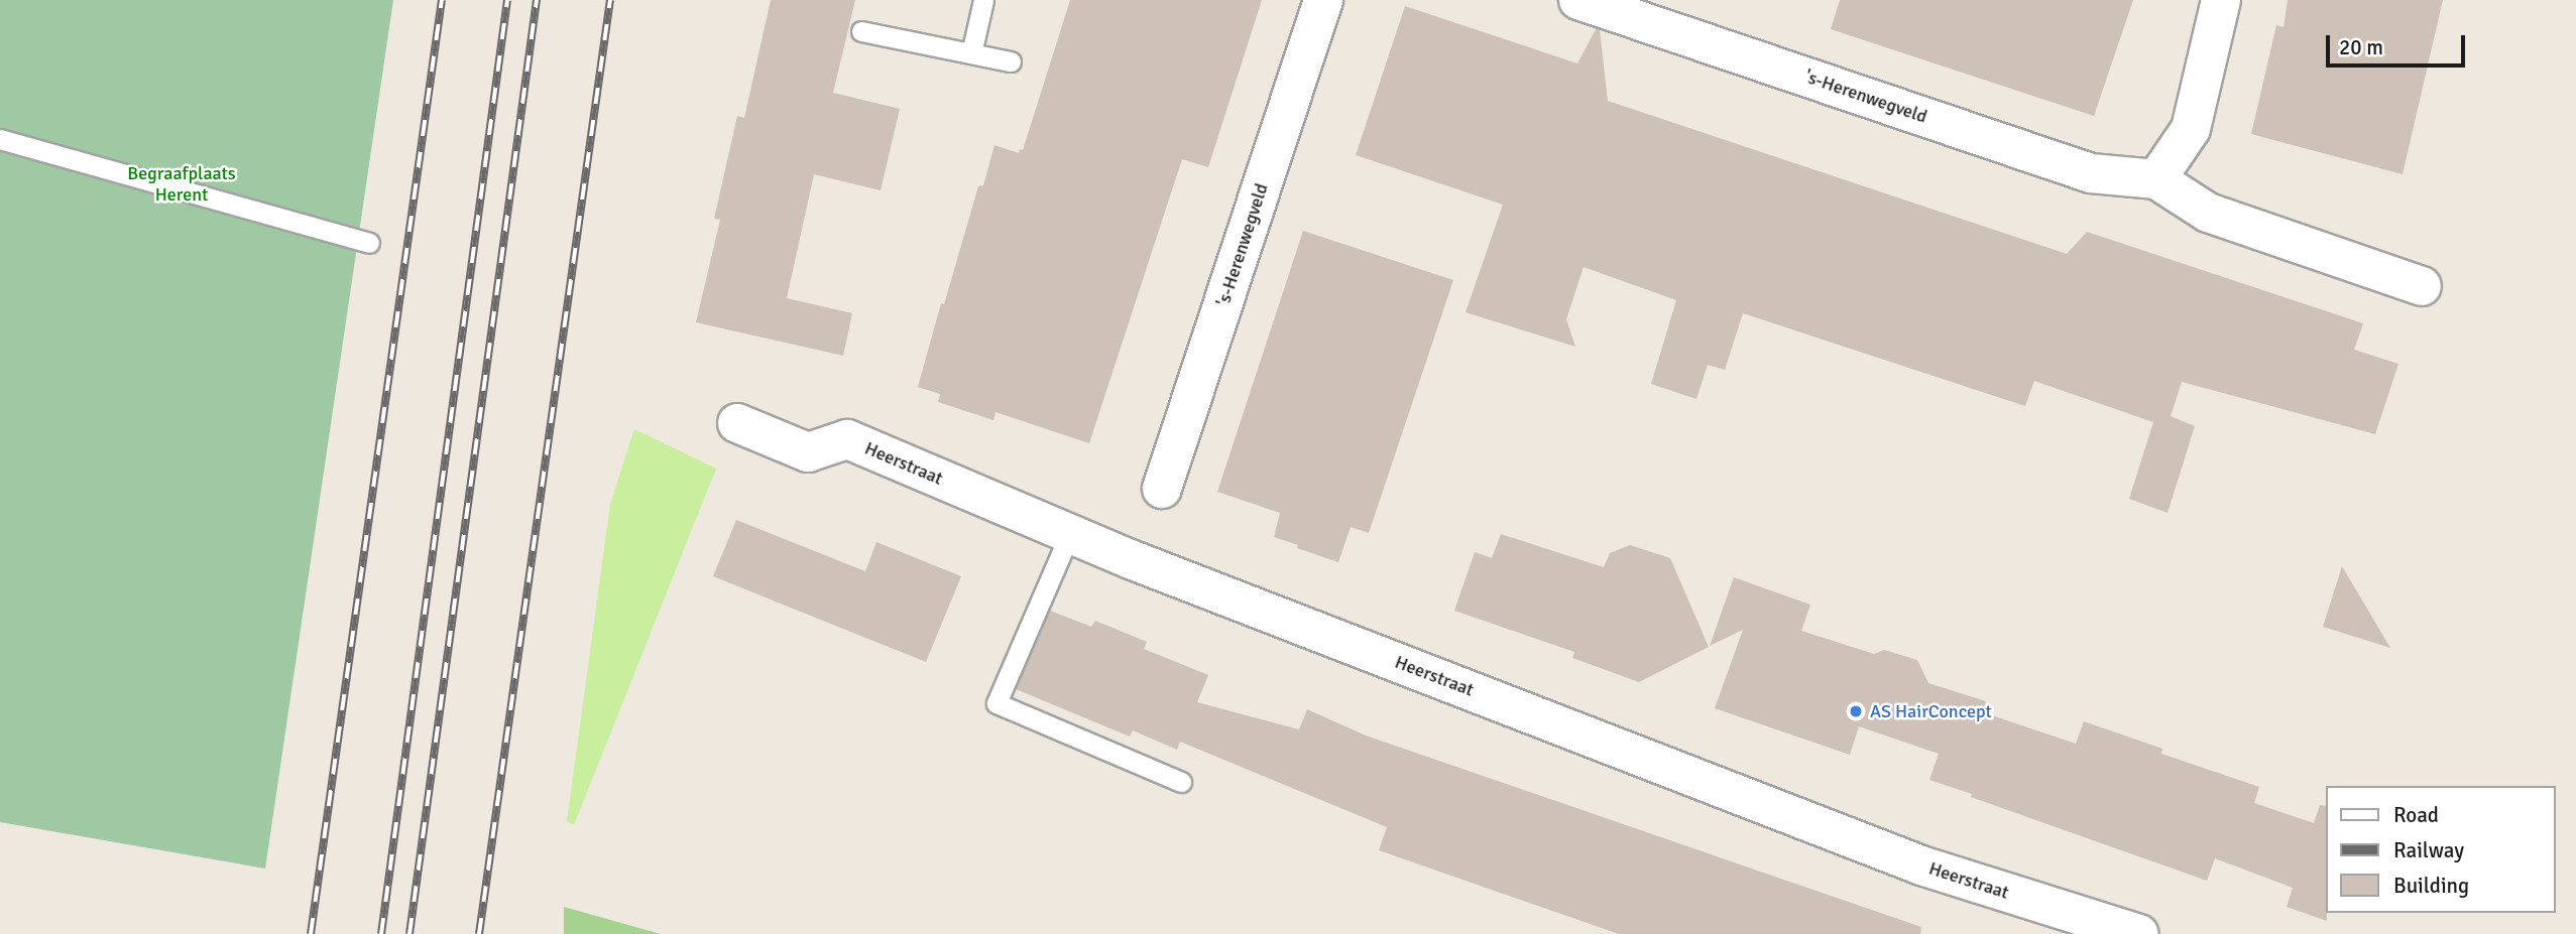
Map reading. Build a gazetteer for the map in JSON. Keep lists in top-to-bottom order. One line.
{"streets":{"street":["'s-Herenwegveld","Heerstraat"]},"parks":["Begraafplaats Herent"],"places":["AS HairConcept"],"legend":["Road","Railway","Building"],"scale_bar":"20 m"}
